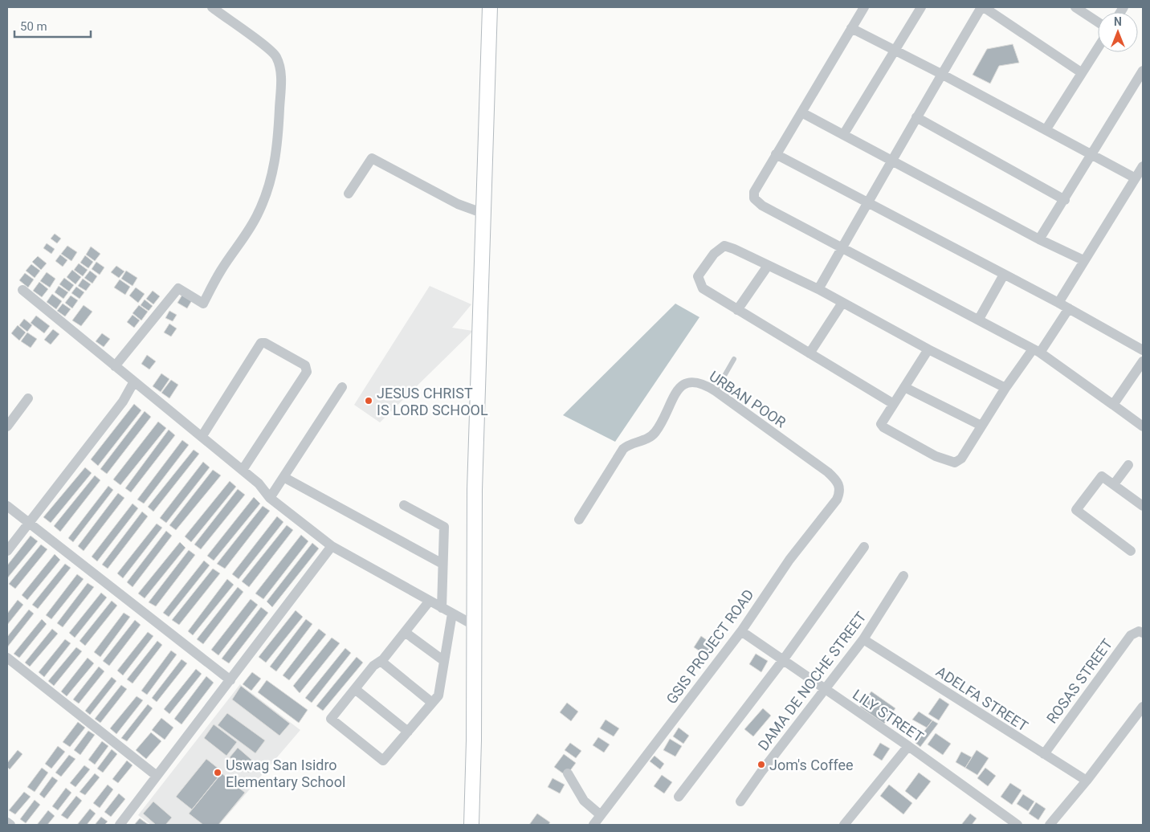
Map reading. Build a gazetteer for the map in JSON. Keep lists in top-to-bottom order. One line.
{"streets":{"street":["URBAN POOR","GSIS PROJECT ROAD","DAMA DE NOCHE STREET","ROSAS STREET","ADELFA STREET","LILY STREET"]},"crossings":[["URBAN POOR","GSIS PROJECT ROAD"],["GSIS PROJECT ROAD","LILY STREET"],["DAMA DE NOCHE STREET","ADELFA STREET"],["DAMA DE NOCHE STREET","LILY STREET"],["ROSAS STREET","ADELFA STREET"]],"places":["JESUS CHRIST IS LORD SCHOOL","Jom's Coffee","Uswag San Isidro Elementary School"],"scale_bar":"50 m","north":"top"}
